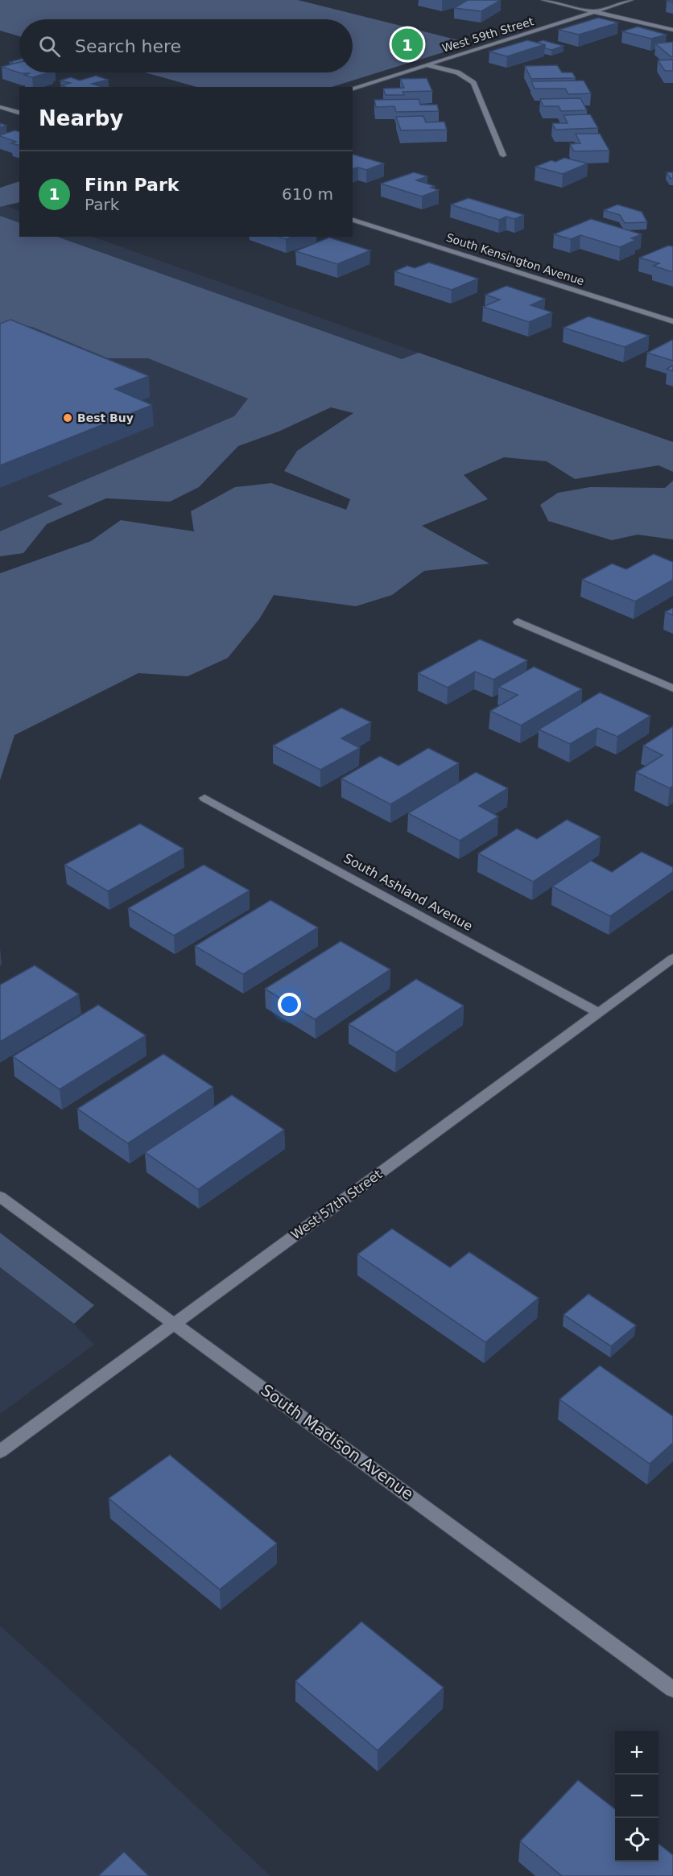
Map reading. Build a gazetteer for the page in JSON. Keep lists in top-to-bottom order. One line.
{"streets":{"street":["West 59th Street","South Kensington Avenue","South Ashland Avenue","West 57th Street","South Madison Avenue"]},"crossings":[["South Ashland Avenue","West 57th Street"],["West 57th Street","South Madison Avenue"]],"places":["Best Buy"],"page":{"search":"Search here","pins":"1","heading":"Nearby","list":[{"mark":"1","name":"Finn Park","note":"Park","value":"610 m"}],"map_buttons":["+","−"]}}
